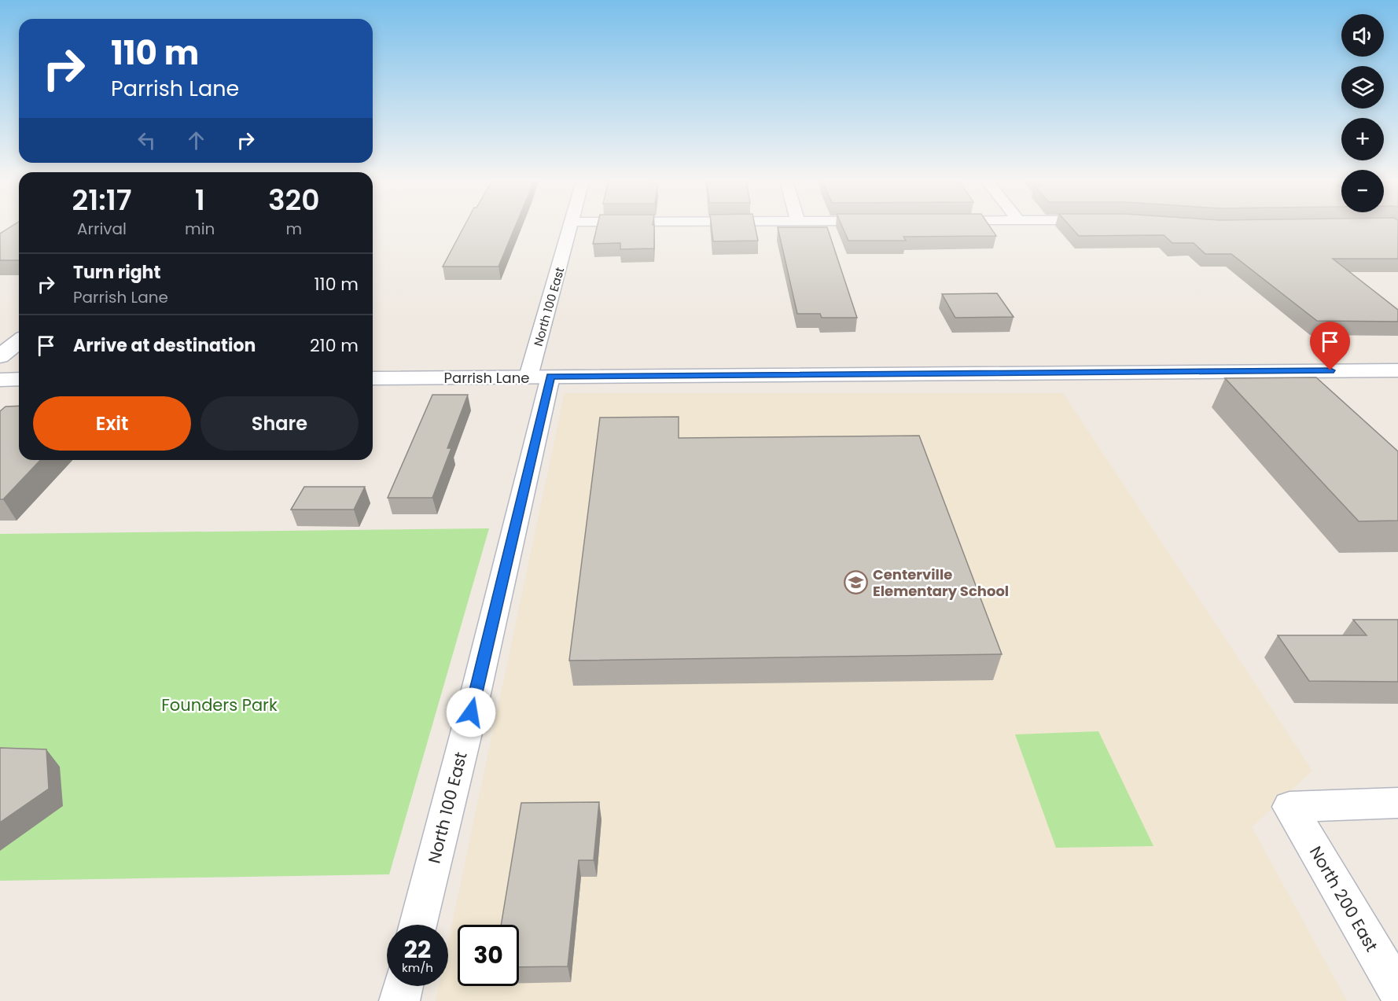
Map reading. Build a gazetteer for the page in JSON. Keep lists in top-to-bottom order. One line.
{"streets":{"street":["North 100 East","Parrish Lane","North 200 East"]},"crossings":[["North 100 East","Parrish Lane"]],"parks":["Founders Park"],"places":{"school or university":["Centerville Elementary School"]},"page":{"map_buttons":["+","−"],"turn":["110 m","Parrish Lane"],"eta":["21:17","Arrival","1","min","320","m"],"list":[{"name":"Turn right","note":"Parrish Lane","value":"110 m"},{"name":"Arrive at destination","value":"210 m"}],"buttons":["Exit","Share"],"speed":"22 km/h","limit":"30"}}
